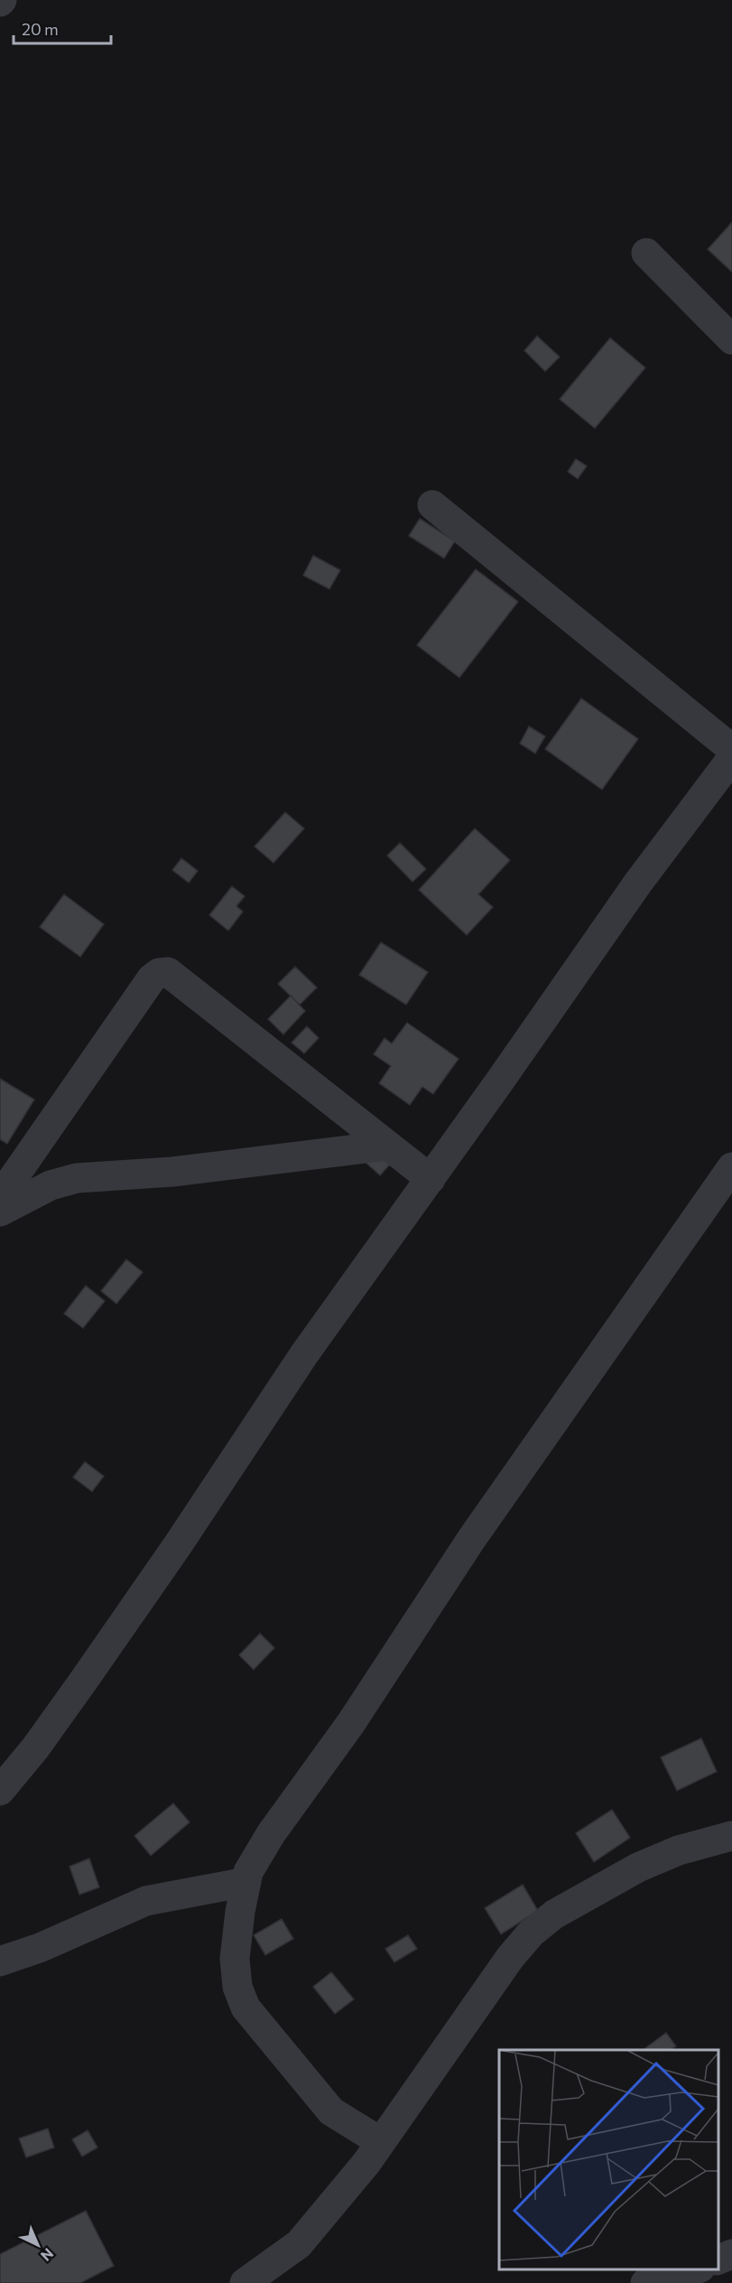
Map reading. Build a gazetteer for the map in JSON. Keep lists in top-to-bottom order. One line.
{"scale_bar":"20 m","north":"bottom right"}
